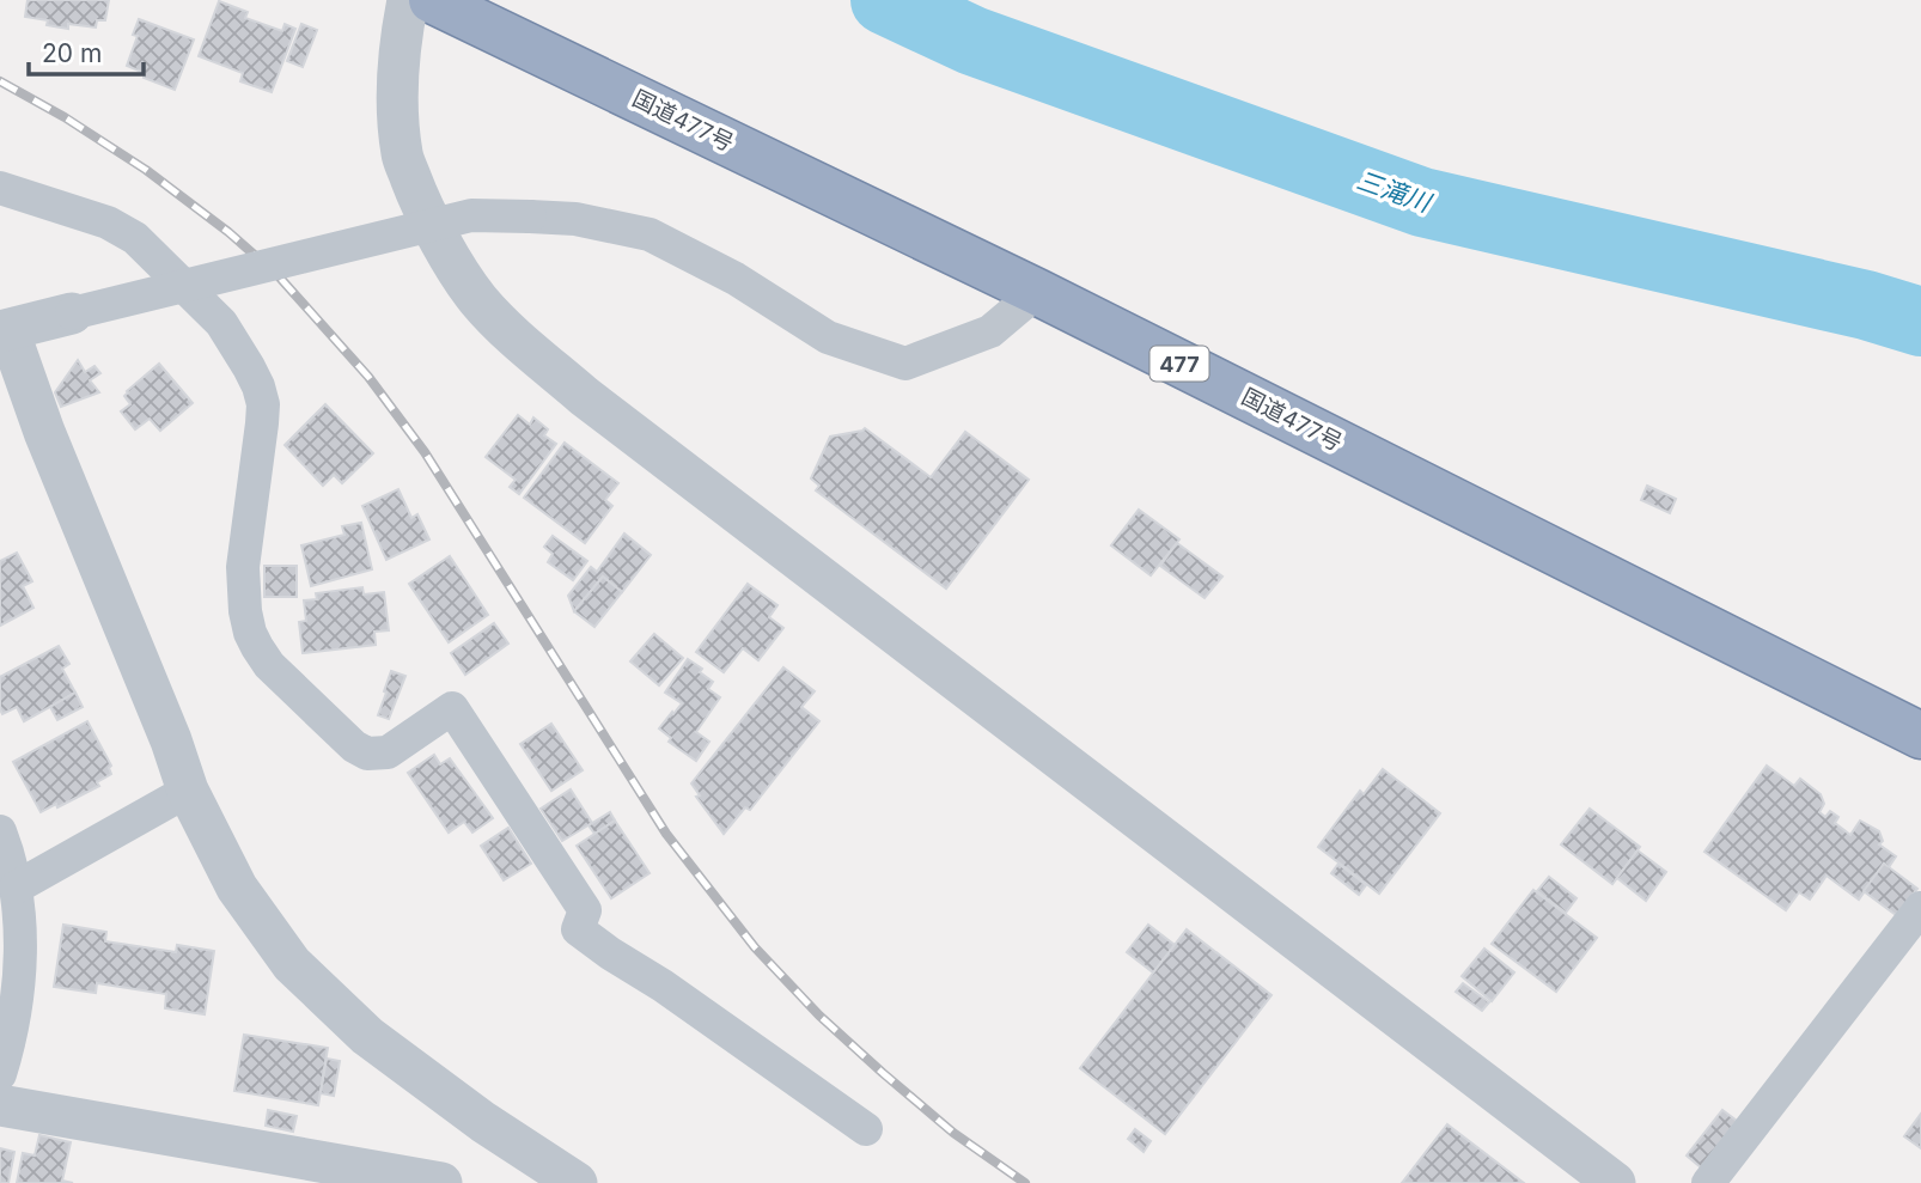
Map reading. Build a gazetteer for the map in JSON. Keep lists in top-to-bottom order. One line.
{"streets":{"highway":["国道477号","477"]},"water":["三滝川"],"scale_bar":"20 m"}
